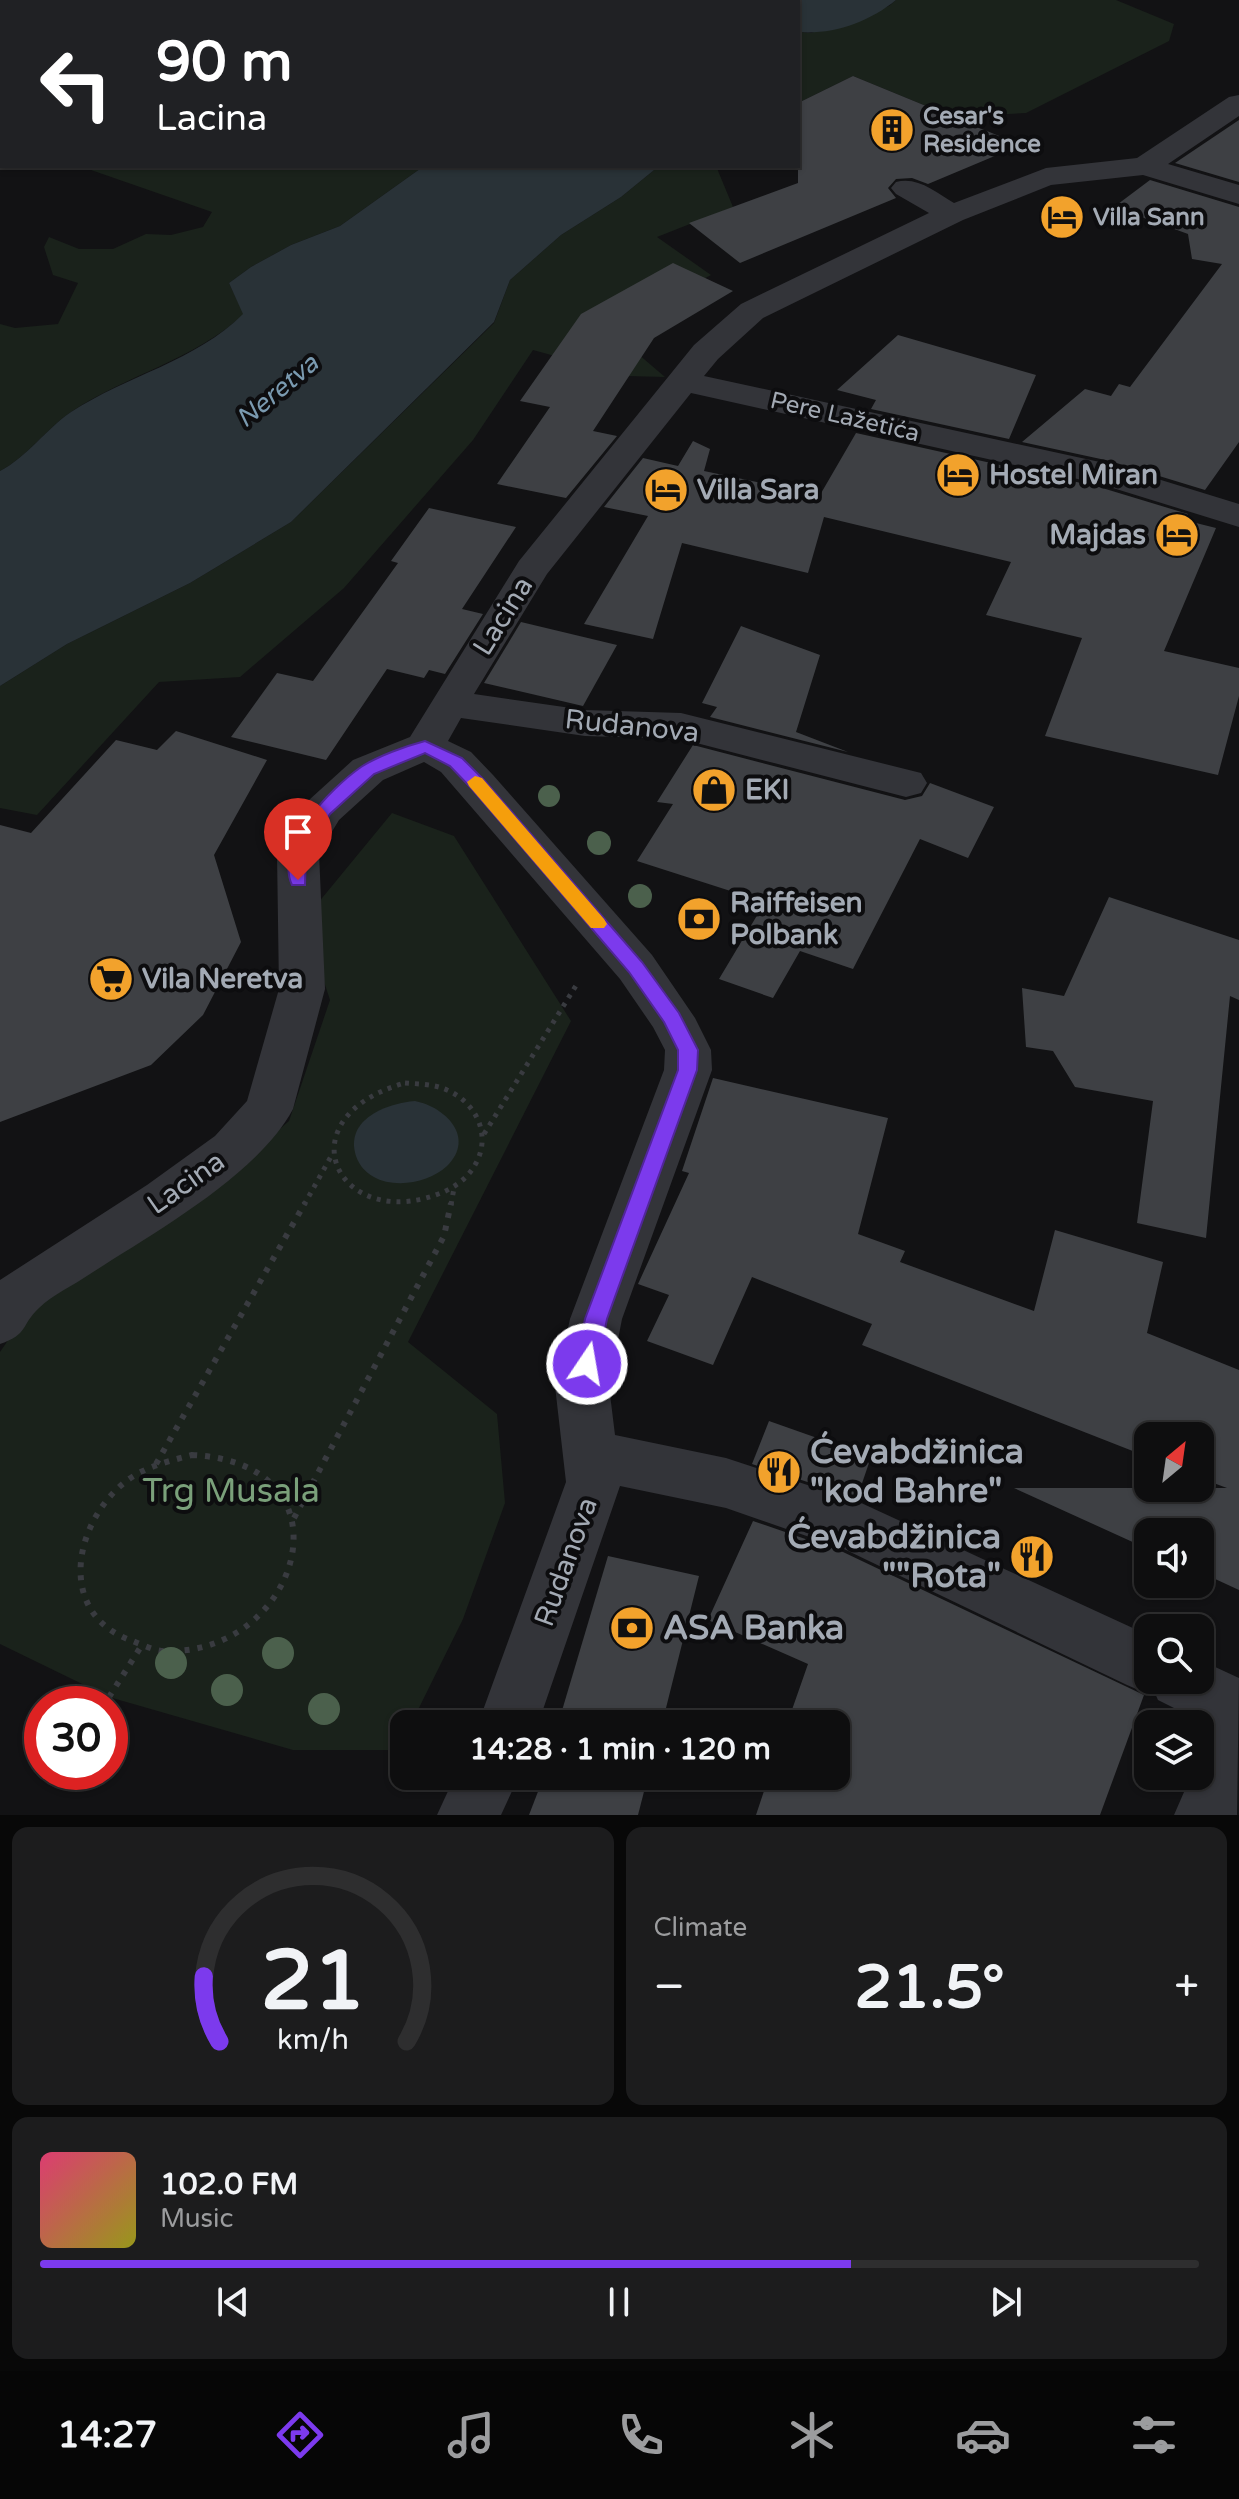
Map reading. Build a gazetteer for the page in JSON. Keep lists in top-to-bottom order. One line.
{"streets":{"street":["Pere Lažetića","Lacina","Rudanova"]},"crossings":[["Pere Lažetića","Lacina"],["Lacina","Rudanova"]],"water":["Neretva"],"parks":["Trg Musala"],"places":{"building":["Cesar's Residence"],"hotel":["Villa Sann","Hostel Miran","Villa Sara","Majdas"],"shop":["EKI"],"bank":["Raiffeisen Polbank","ASA Banka"],"supermarket":["Vila Neretva"],"restaurant":["Ćevabdžinica \"kod Bahre\"","Ćevabdžinica \"\"Rota\""]},"north":"top right","page":{"turn":["90 m","Lacina"],"limit":"30","trip":"14:28 · 1 min · 120 m","tile":"Climate","heat":["−","21.5°","+"],"song":["102.0 FM","Music"],"tabs":"14:27","gauge":["21","km/h"]}}
